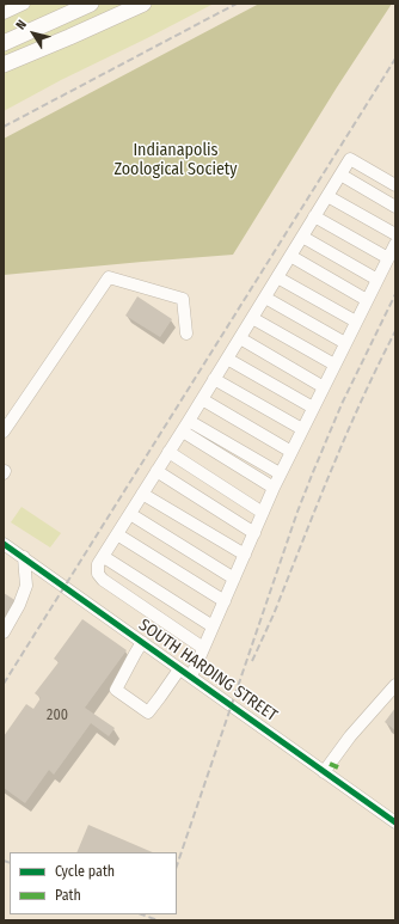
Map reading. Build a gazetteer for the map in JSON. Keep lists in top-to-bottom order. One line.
{"streets":{"street":["SOUTH HARDING STREET"]},"parks":["Indianapolis Zoological Society"],"house_numbers":["200"],"legend":["Cycle path","Path"],"north":"top left"}
